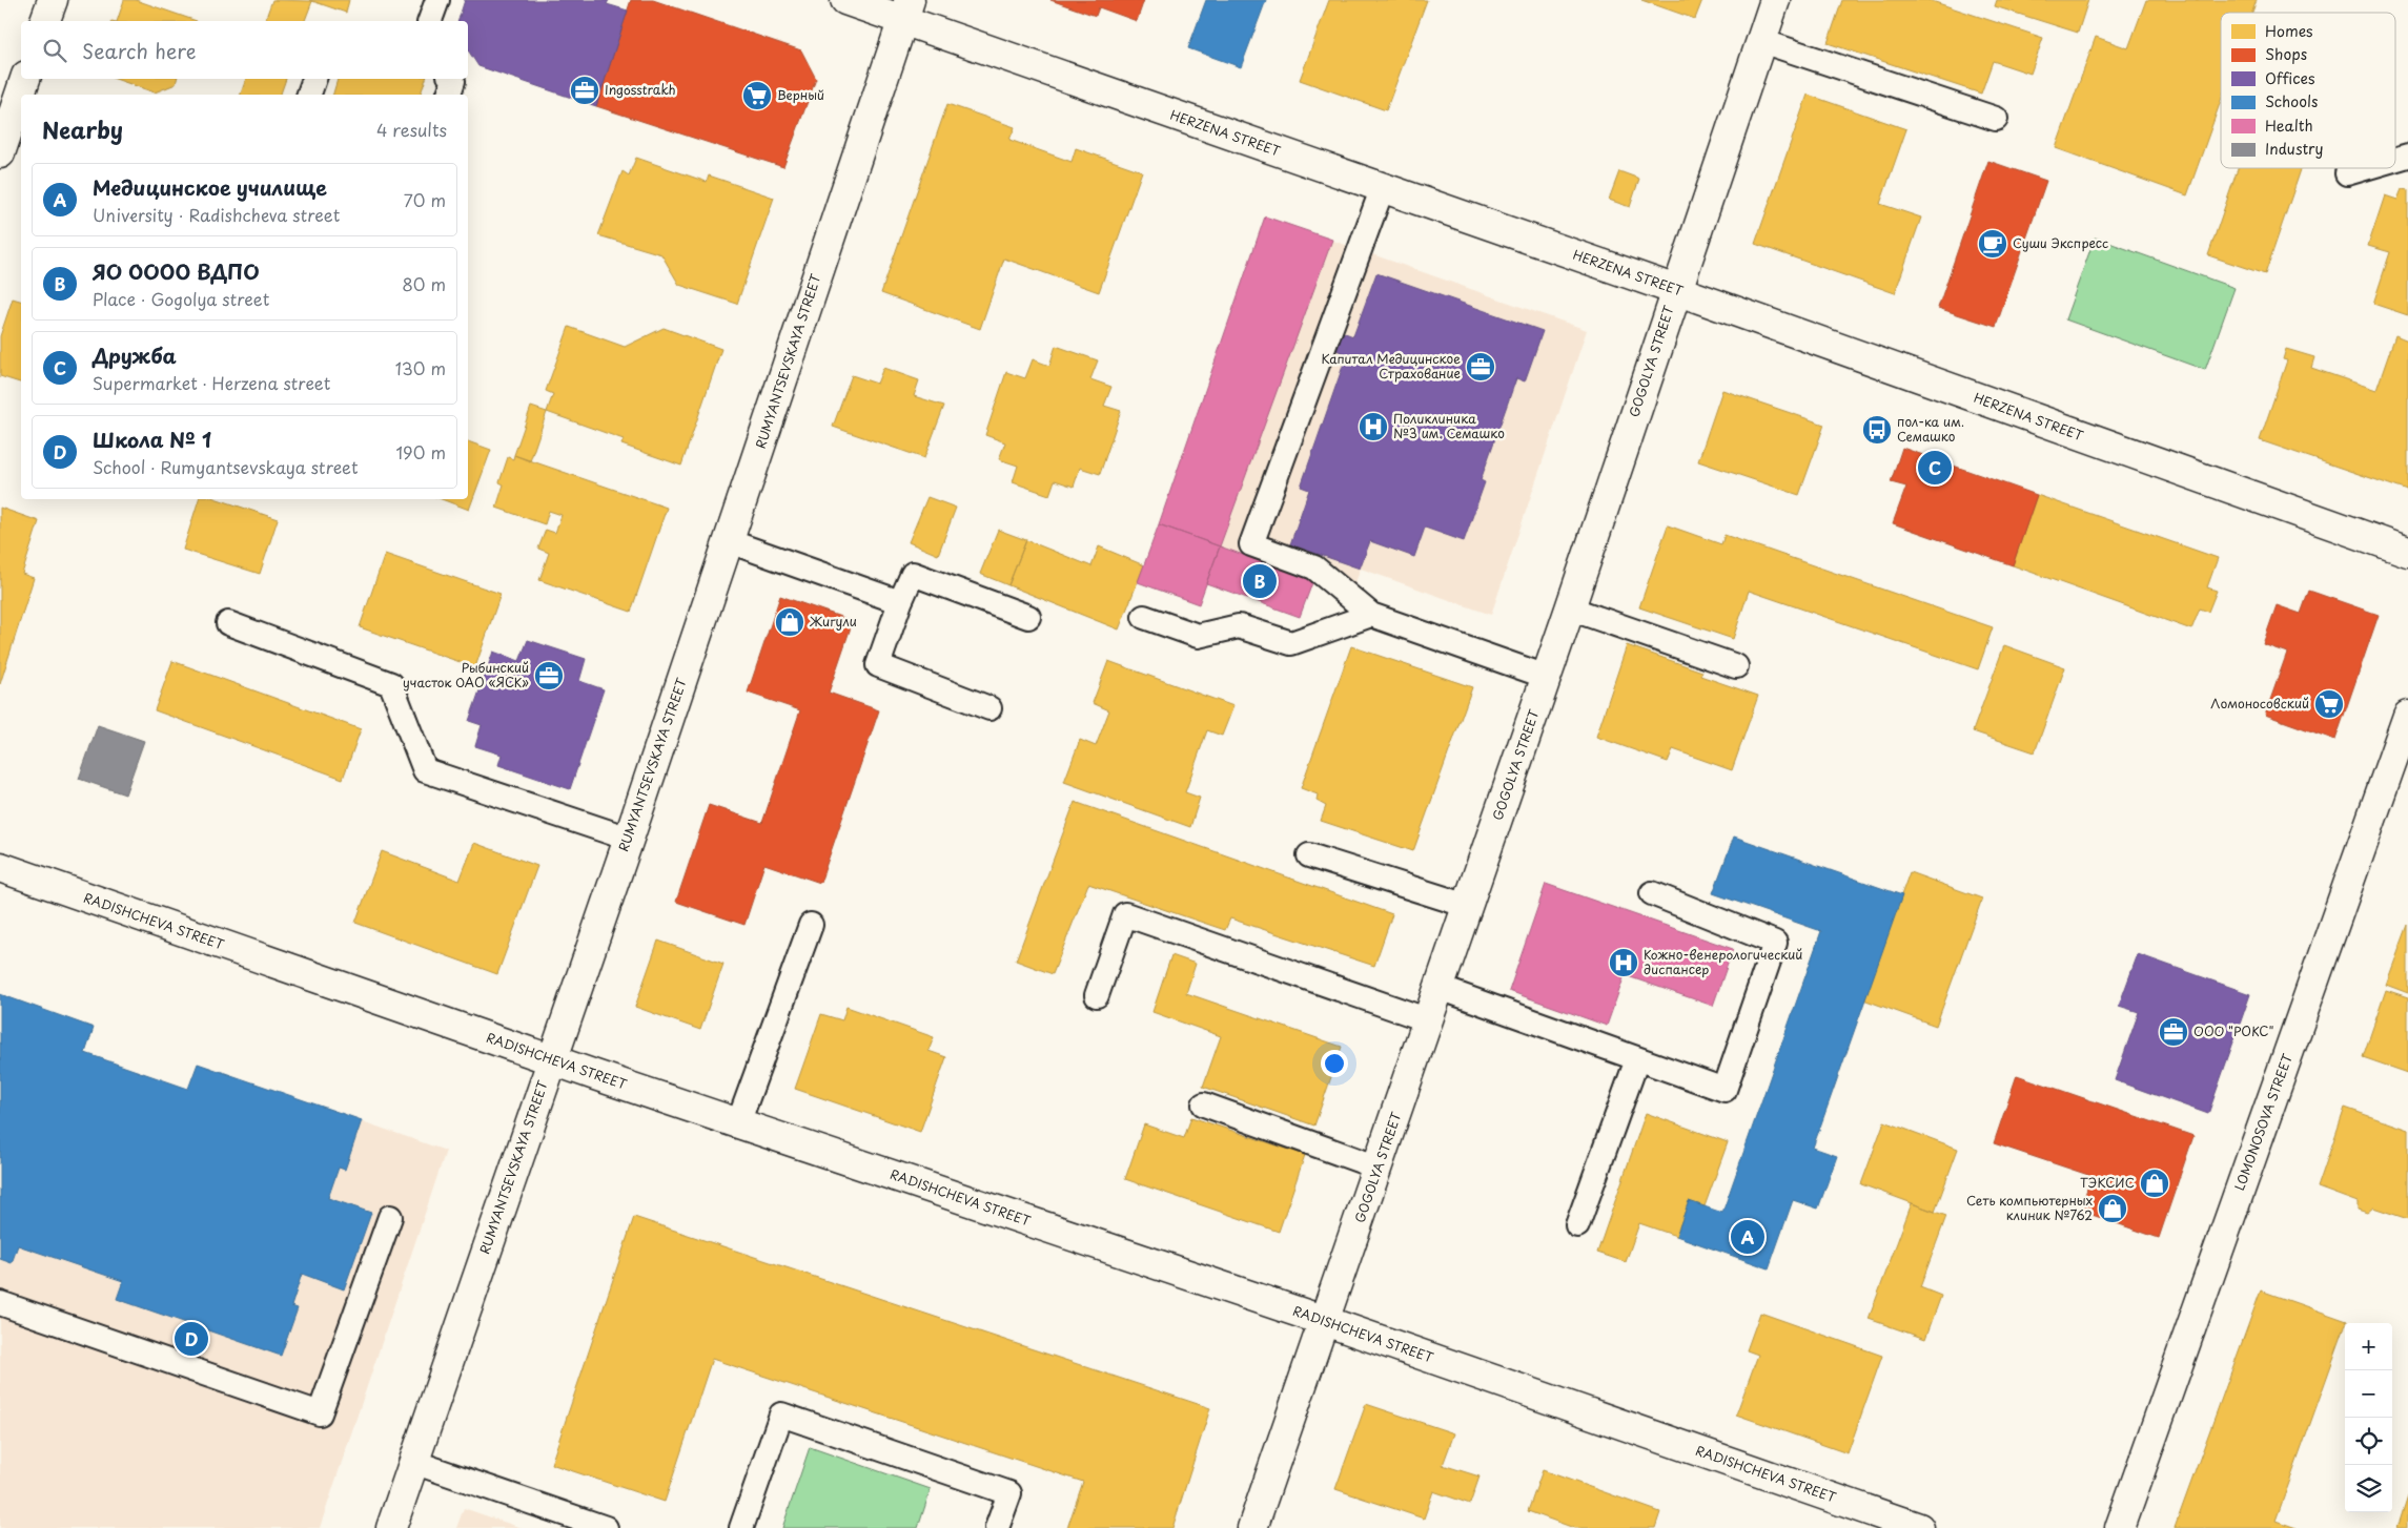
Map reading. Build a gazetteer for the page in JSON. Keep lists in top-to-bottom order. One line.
{"streets":{"street":["HERZENA STREET","RUMYANTSEVSKAYA STREET","GOGOLYA STREET","RADISHCHEVA STREET","LOMONOSOVA STREET"]},"crossings":[["HERZENA STREET","RUMYANTSEVSKAYA STREET"],["HERZENA STREET","GOGOLYA STREET"],["RUMYANTSEVSKAYA STREET","RADISHCHEVA STREET"],["GOGOLYA STREET","RADISHCHEVA STREET"]],"places":{"office":["Ingosstrakh","Капитал Медицинское Страхование","Рыбинский участок ОАО «ЯСК»","ООО \"РОКС\""],"supermarket":["Верный","Ломоносовский"],"cafe":["Суши Экспресс"],"hospital":["Поликлиника №3 им. Семашко","Кожно-венерологический диспансер"],"bus stop":["пол-ка им. Семашко"],"shop":["Жигули","ТЭКСИС","Сеть компьютерных клиник №762"]},"legend":["Homes","Shops","Offices","Schools","Health","Industry"],"page":{"search":"Search here","heading":["Nearby","4 results"],"list":[{"mark":"A","name":"Медицинское училище","note":"University · Radishcheva street","value":"70 m"},{"mark":"B","name":"ЯО ОООО ВДПО","note":"Place · Gogolya street","value":"80 m"},{"mark":"C","name":"Дружба","note":"Supermarket · Herzena street","value":"130 m"},{"mark":"D","name":"Школа № 1","note":"School · Rumyantsevskaya street","value":"190 m"}],"pins":["C","B","A","D"],"map_buttons":["+","−"]}}
